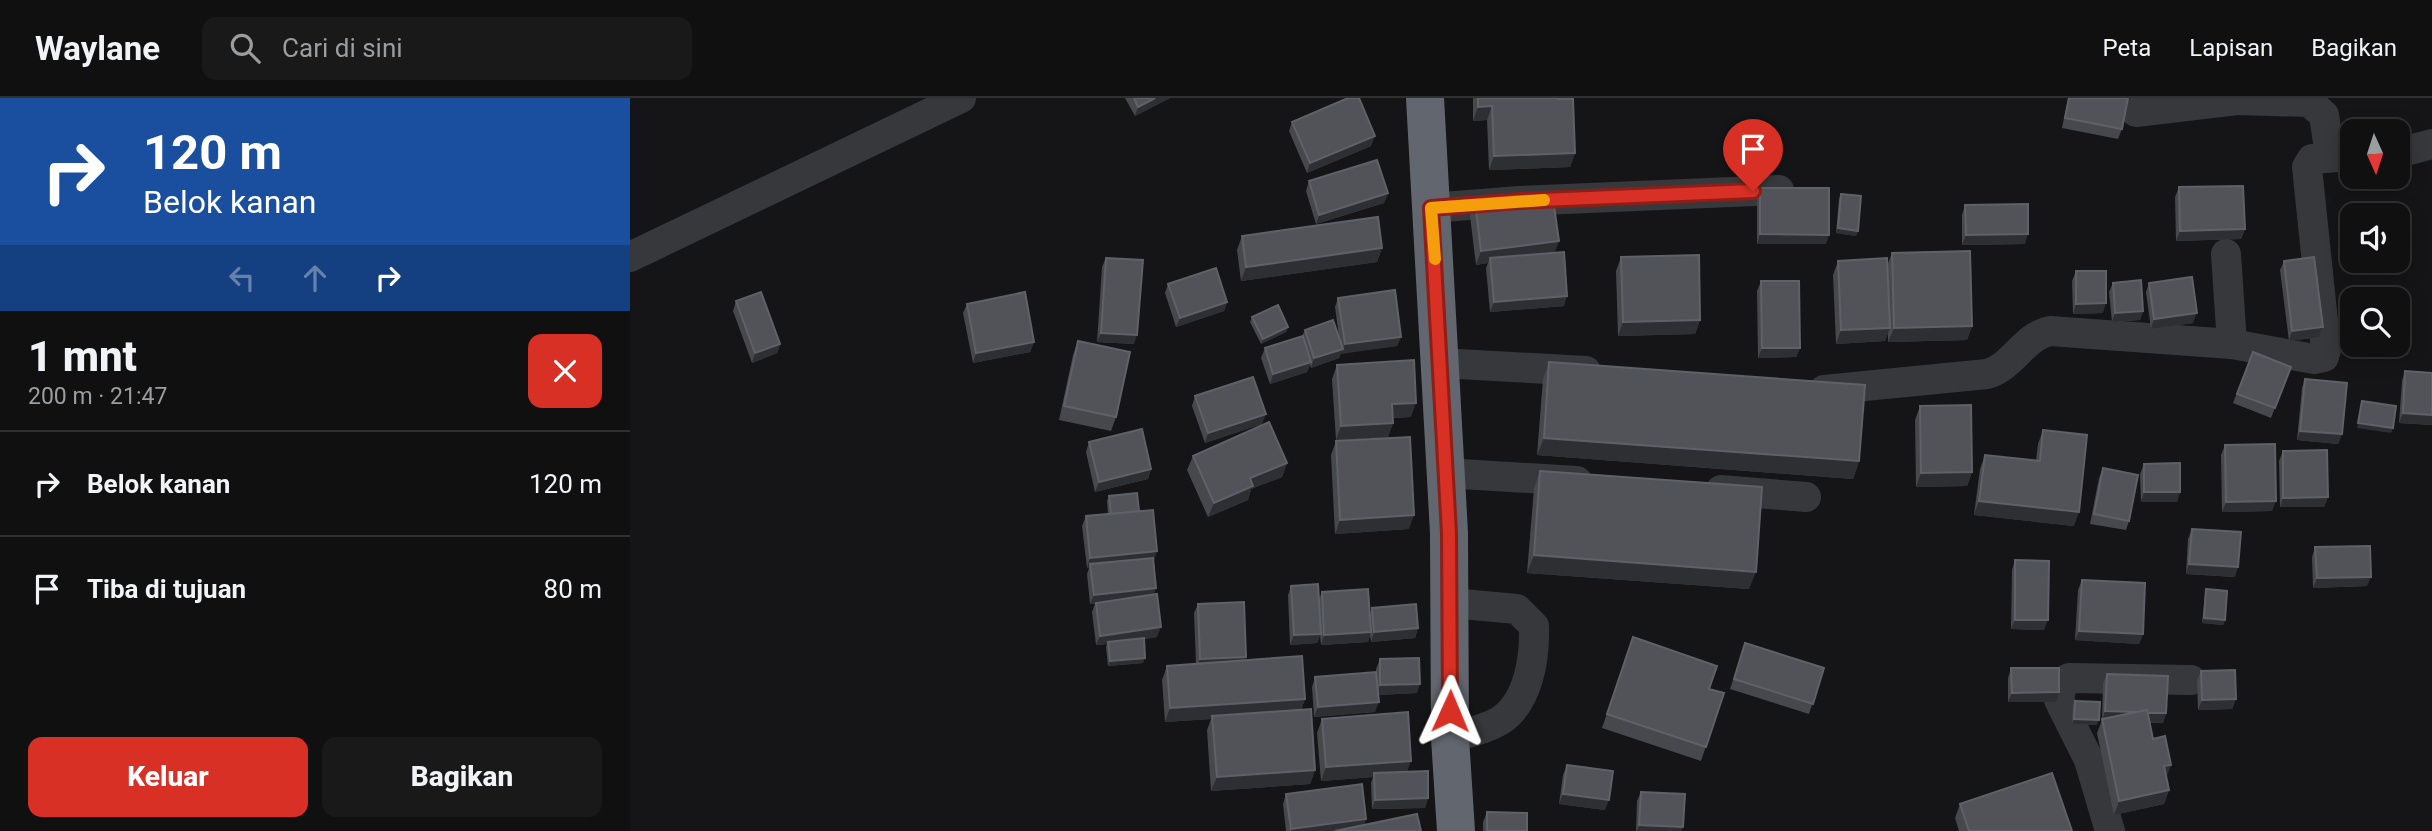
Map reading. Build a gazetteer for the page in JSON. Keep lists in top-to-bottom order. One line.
{"north":"bottom","page":{"header":"Waylane","search":"Cari di sini","nav":["Peta","Lapisan","Bagikan"],"turn":["120 m","Belok kanan"],"heading":["1 mnt","200 m · 21:47"],"list":[{"name":"Belok kanan","value":"120 m"},{"name":"Tiba di tujuan","value":"80 m"}],"buttons":["Keluar","Bagikan"]}}
